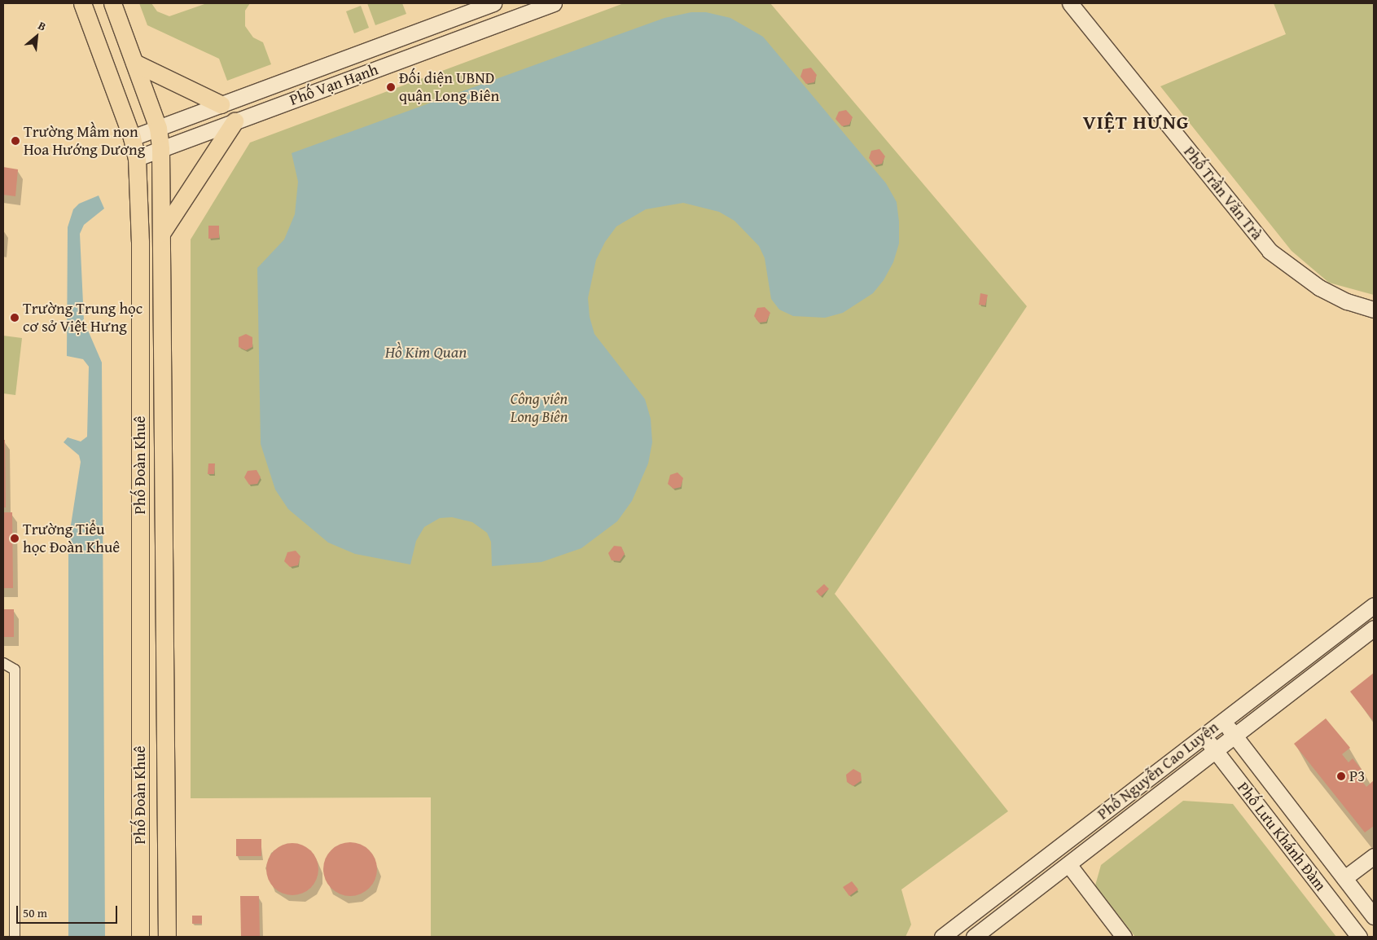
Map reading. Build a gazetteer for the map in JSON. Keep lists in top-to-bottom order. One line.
{"streets":{"main road":["Phố Đoàn Khuê"],"street":["Phố Vạn Hạnh","Phố Trần Văn Trà","Phố Nguyễn Cao Luyện","Phố Lưu Khánh Đàm"]},"crossings":[["Phố Vạn Hạnh","Phố Đoàn Khuê"],["Phố Nguyễn Cao Luyện","Phố Lưu Khánh Đàm"]],"districts":["VIỆT HƯNG"],"water":["Hồ Kim Quan"],"parks":["Công viên Long Biên"],"places":["Đối diện UBND quận Long Biên","Trường Mầm non Hoa Hướng Dương","Trường Trung học cơ sở Việt Hưng","Trường Tiểu học Đoàn Khuê","P3"],"scale_bar":"50 m","north":"top right"}
